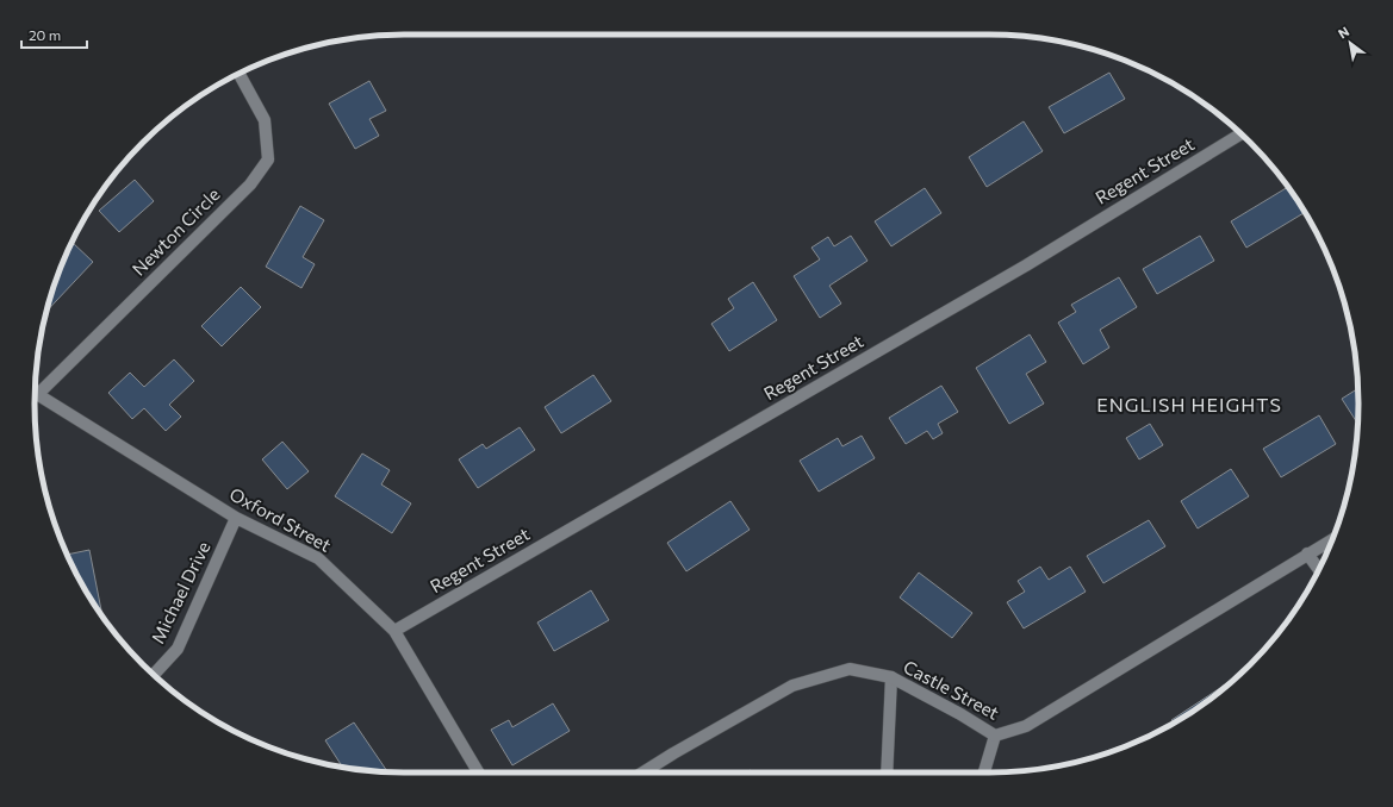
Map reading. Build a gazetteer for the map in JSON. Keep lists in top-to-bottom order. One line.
{"streets":{"street":["Regent Street","Newton Circle","Oxford Street","Michael Drive","Castle Street"]},"crossings":[["Regent Street","Oxford Street"],["Newton Circle","Oxford Street"],["Oxford Street","Michael Drive"]],"districts":["ENGLISH HEIGHTS"],"scale_bar":"20 m","north":"top left"}
